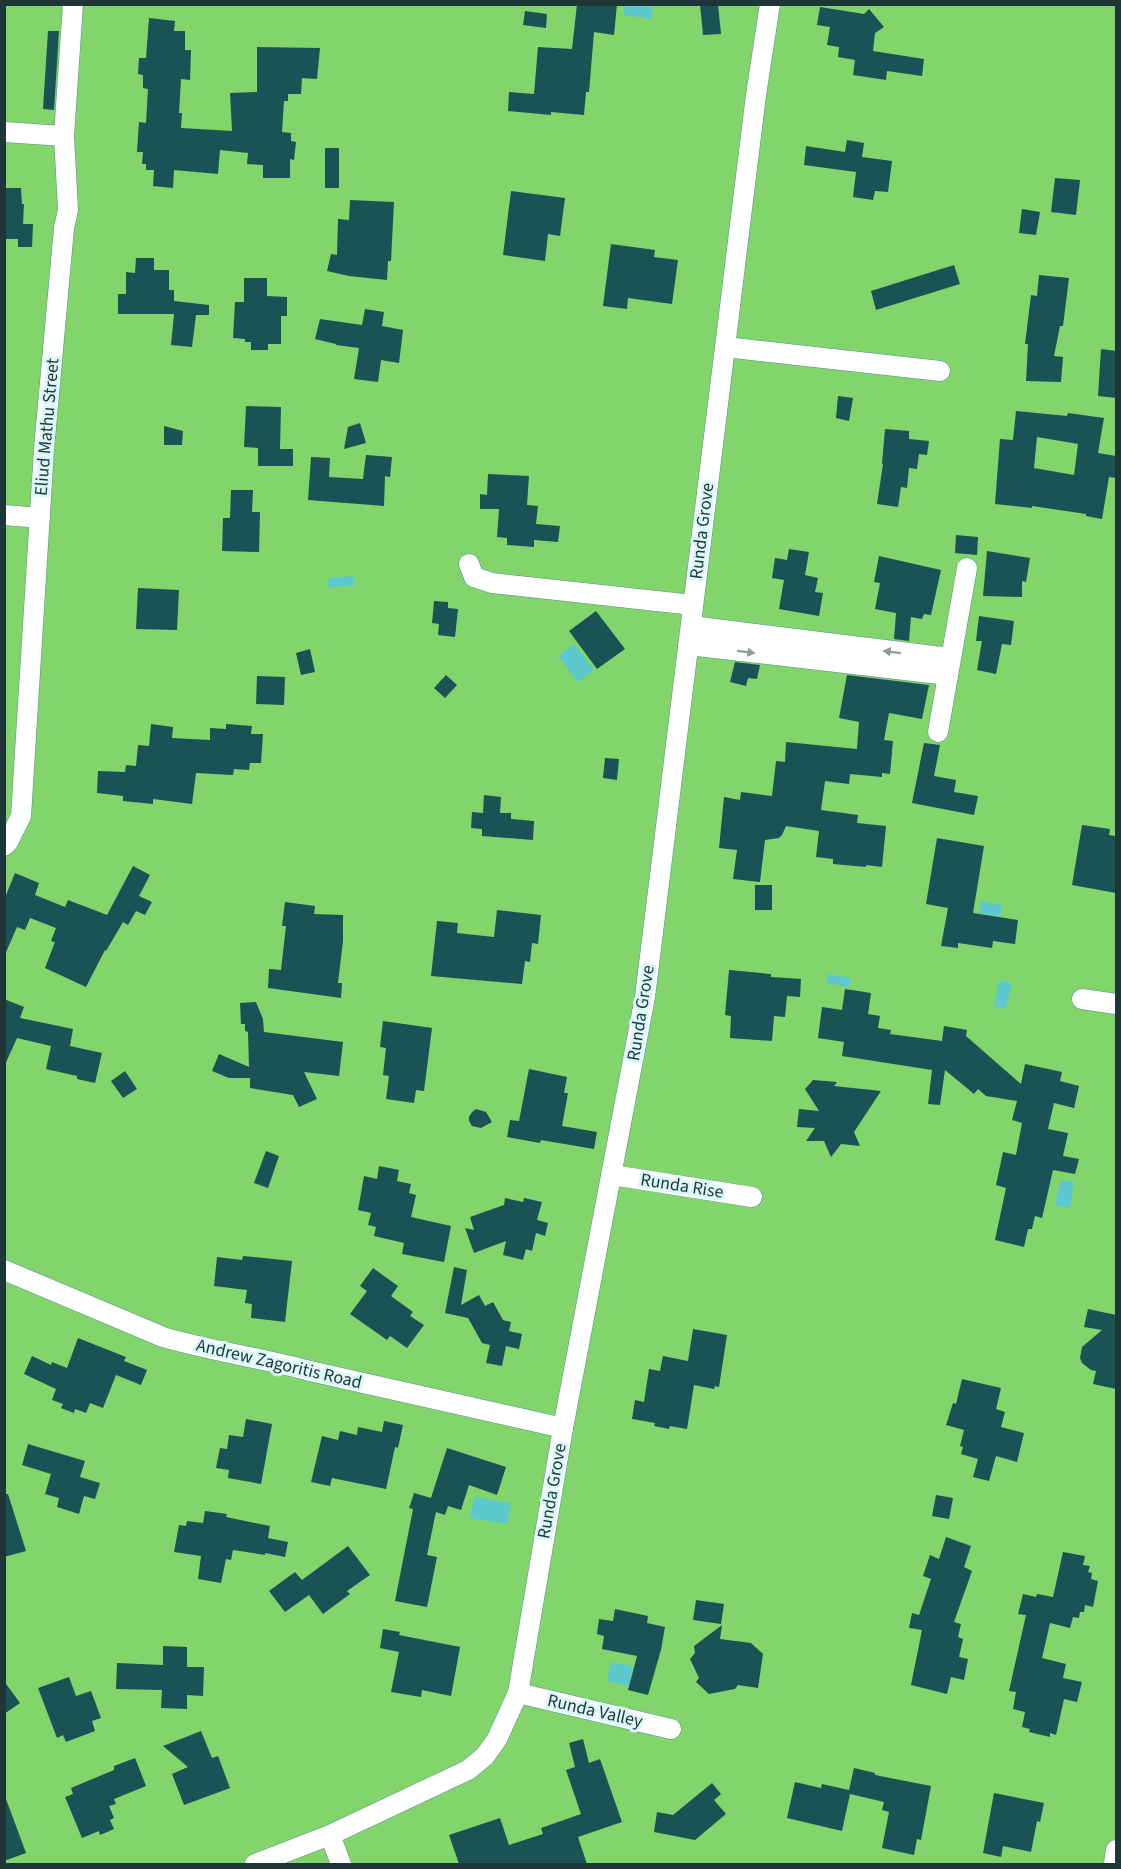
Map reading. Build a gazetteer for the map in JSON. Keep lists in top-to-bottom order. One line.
{"streets":{"street":["Eliud Mathu Street","Runda Grove","Runda Rise","Andrew Zagoritis Road","Runda Valley"]},"crossings":[["Runda Grove","Runda Rise"],["Runda Grove","Andrew Zagoritis Road"],["Runda Grove","Runda Valley"]]}
